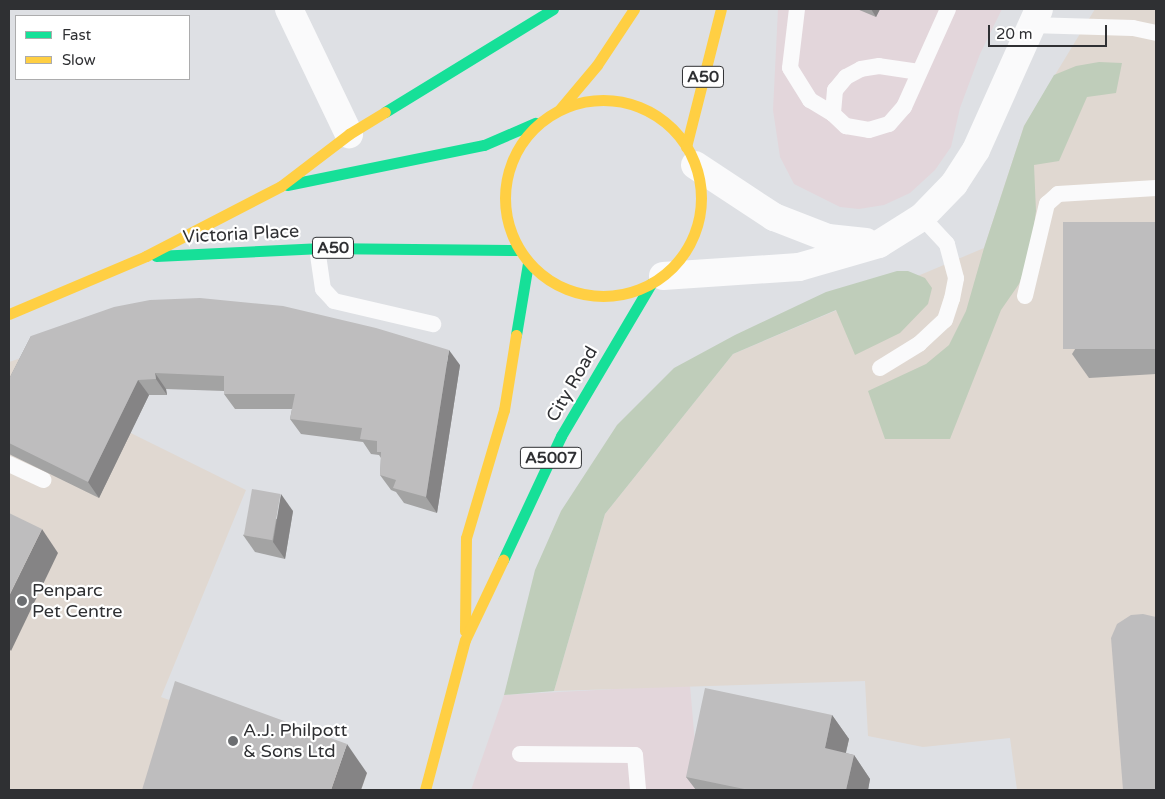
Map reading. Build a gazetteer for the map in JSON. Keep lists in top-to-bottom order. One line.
{"streets":{"main road":["A50","Victoria Place","City Road","A5007"]},"crossings":[["A50","Victoria Place"],["A50","City Road"]],"places":["Penparc Pet Centre","A.J. Philpott & Sons Ltd"],"legend":["Fast","Slow"],"scale_bar":"20 m"}
